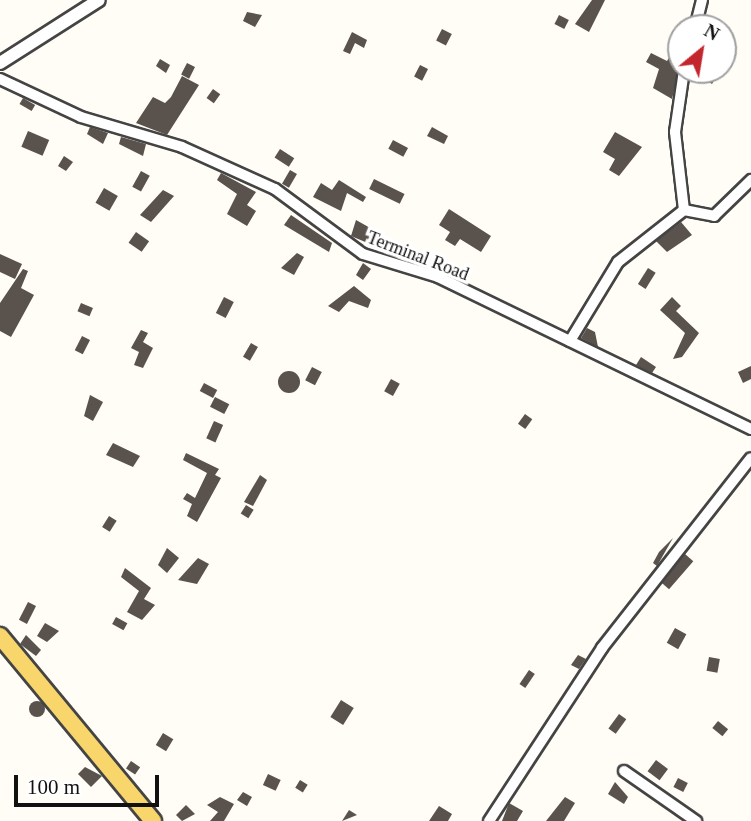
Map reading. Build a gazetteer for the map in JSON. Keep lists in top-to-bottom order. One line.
{"streets":{"street":["Terminal Road"]},"scale_bar":"100 m","north":"top right"}
